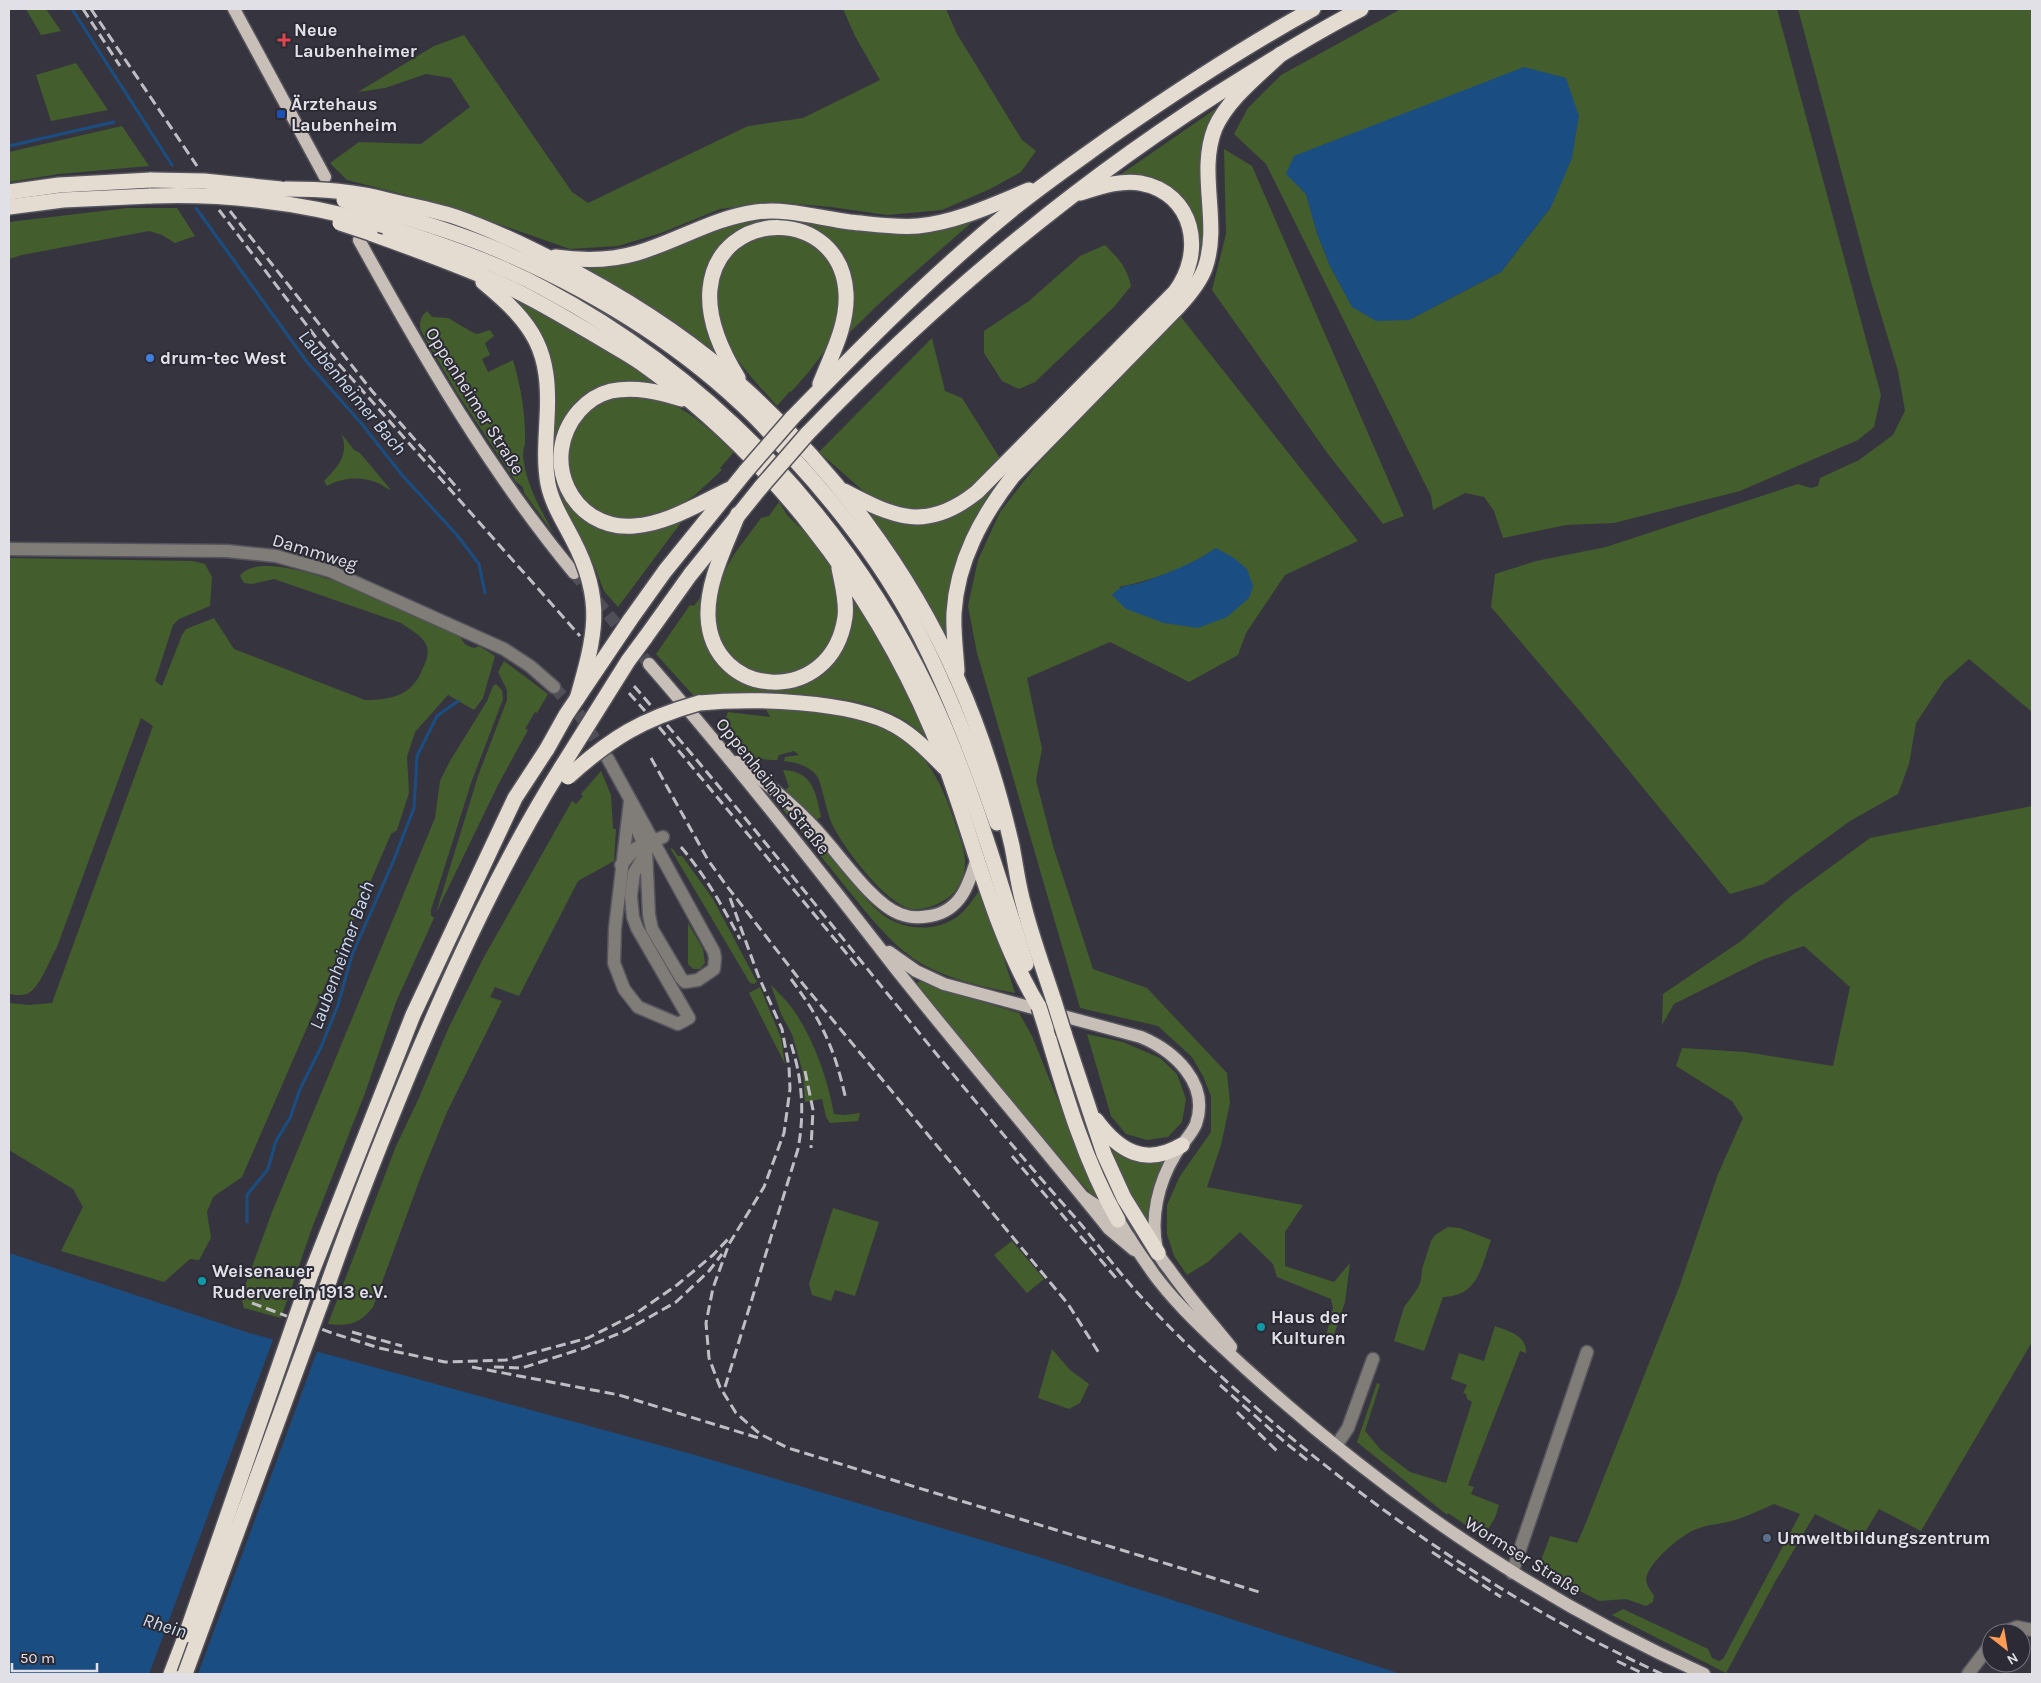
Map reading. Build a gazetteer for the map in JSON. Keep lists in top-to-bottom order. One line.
{"streets":{"main road":["Oppenheimer Straße","Wormser Straße"],"street":["Dammweg"]},"water":["Laubenheimer Bach","Rhein"],"places":{"health":["Neue Laubenheimer"],"transit":["Ärztehaus Laubenheim"],"other":["drum-tec West","Weisenauer Ruderverein 1913 e.V.","Haus der Kulturen","Umweltbildungszentrum"]},"scale_bar":"50 m","north":"bottom right"}
